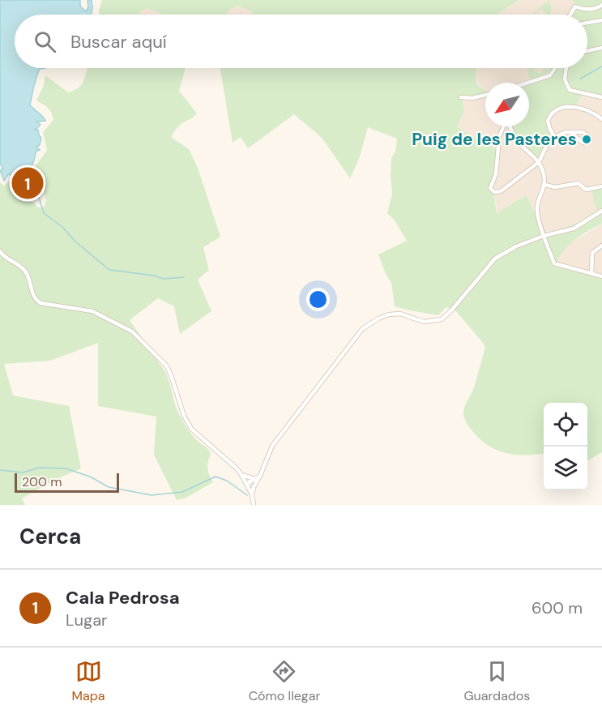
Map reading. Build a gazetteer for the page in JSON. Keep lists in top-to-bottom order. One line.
{"places":["Puig de les Pasteres"],"scale_bar":"200 m","north":"bottom left","page":{"search":"Buscar aquí","pins":"1","scale":"200 m","heading":"Cerca","list":[{"mark":"1","name":"Cala Pedrosa","note":"Lugar","value":"600 m"}],"nav":["Mapa","Cómo llegar","Guardados"]}}
